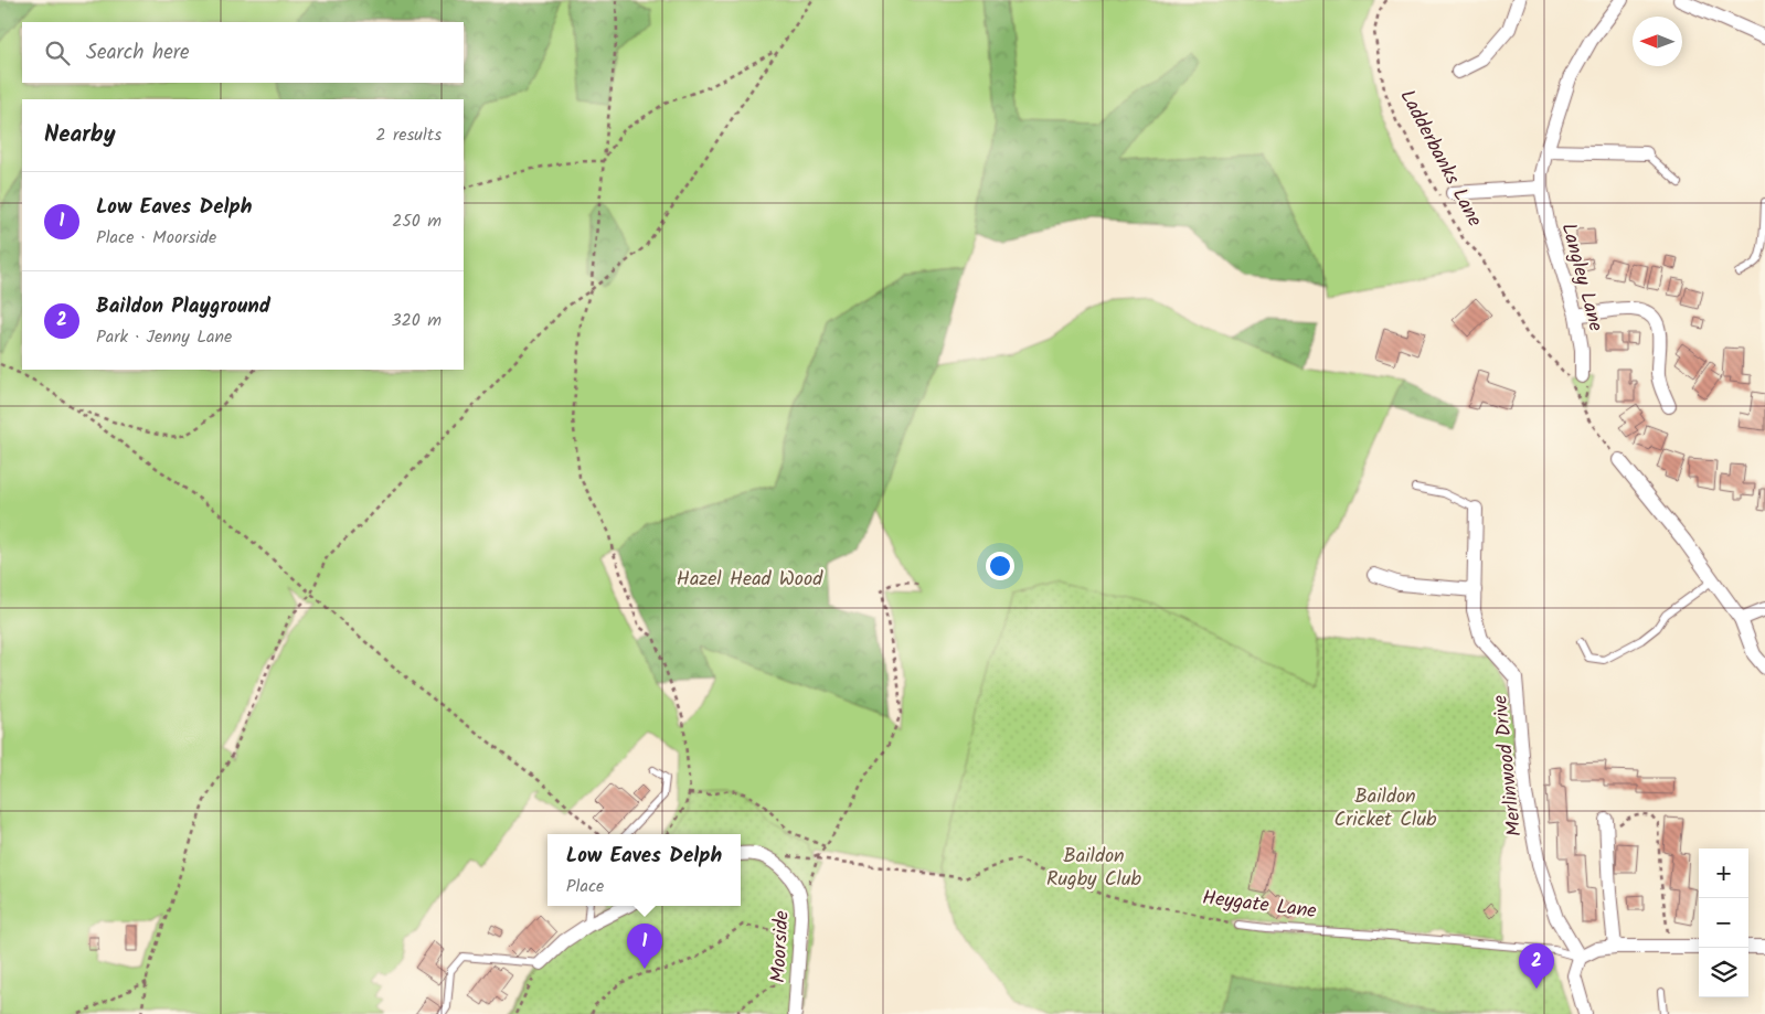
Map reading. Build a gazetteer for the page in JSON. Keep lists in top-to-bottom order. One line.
{"streets":{"street":["Langley Lane","Merlinwood Drive","Moorside"],"lane":["Heygate Lane"],"path":["Ladderbanks Lane"]},"crossings":[["Merlinwood Drive","Heygate Lane"]],"parks":["Hazel Head Wood","Baildon Cricket Club","Baildon Rugby Club"],"north":"left","page":{"search":"Search here","heading":["Nearby","2 results"],"list":[{"mark":"1","name":"Low Eaves Delph","note":"Place · Moorside","value":"250 m"},{"mark":"2","name":"Baildon Playground","note":"Park · Jenny Lane","value":"320 m"}],"popup":["Low Eaves Delph","Place"],"map_buttons":["+","−"],"pins":["1","2"]}}
